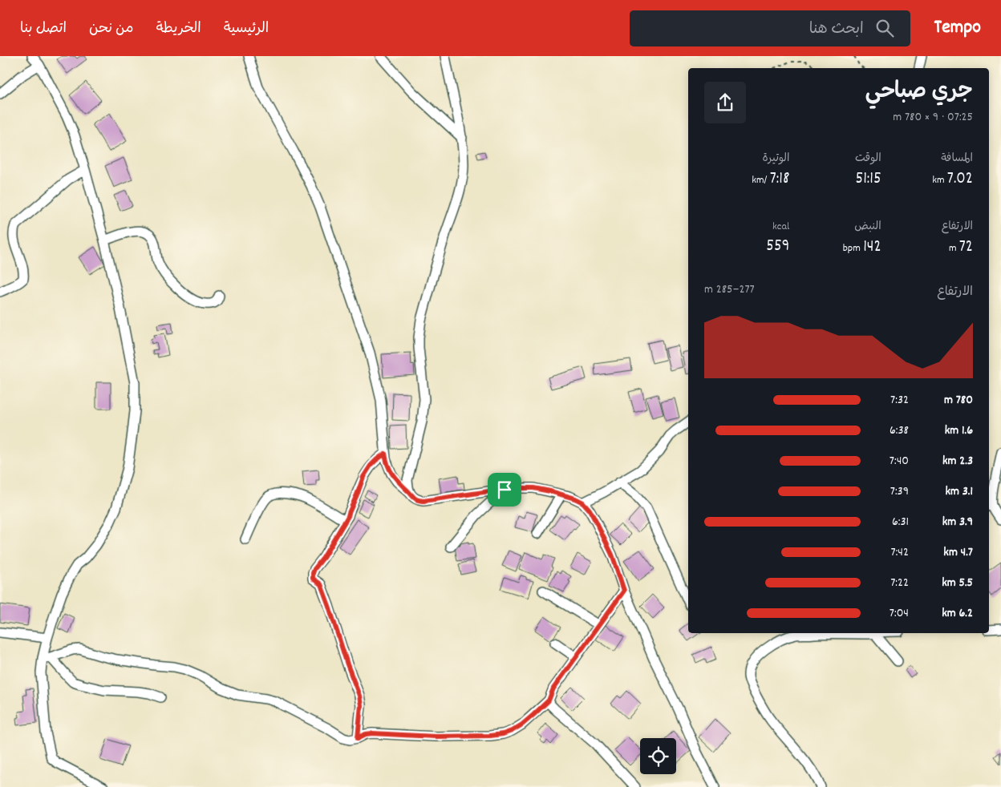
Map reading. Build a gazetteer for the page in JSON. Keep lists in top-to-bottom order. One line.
{"page":{"header":"Tempo","search":"ابحث هنا","nav":["الرئيسية","الخريطة","من نحن","اتصل بنا"],"heading":["جري صباحي","07:25 · 9 × 780 m"],"stats":[["المسافة","7.02 km"],["الوقت","51:15"],["الوتيرة","7:18 /km"],["الارتفاع","72 m"],["النبض","142 bpm"],["kcal","559"]],"chart":["الارتفاع","277–285 m"],"list":[{"name":"780 m","note":"7:32"},{"name":"1.6 km","note":"6:38"},{"name":"2.3 km","note":"7:40"},{"name":"3.1 km","note":"7:39"},{"name":"3.9 km","note":"6:31"},{"name":"4.7 km","note":"7:42"},{"name":"5.5 km","note":"7:22"},{"name":"6.2 km","note":"7:04"}]}}
